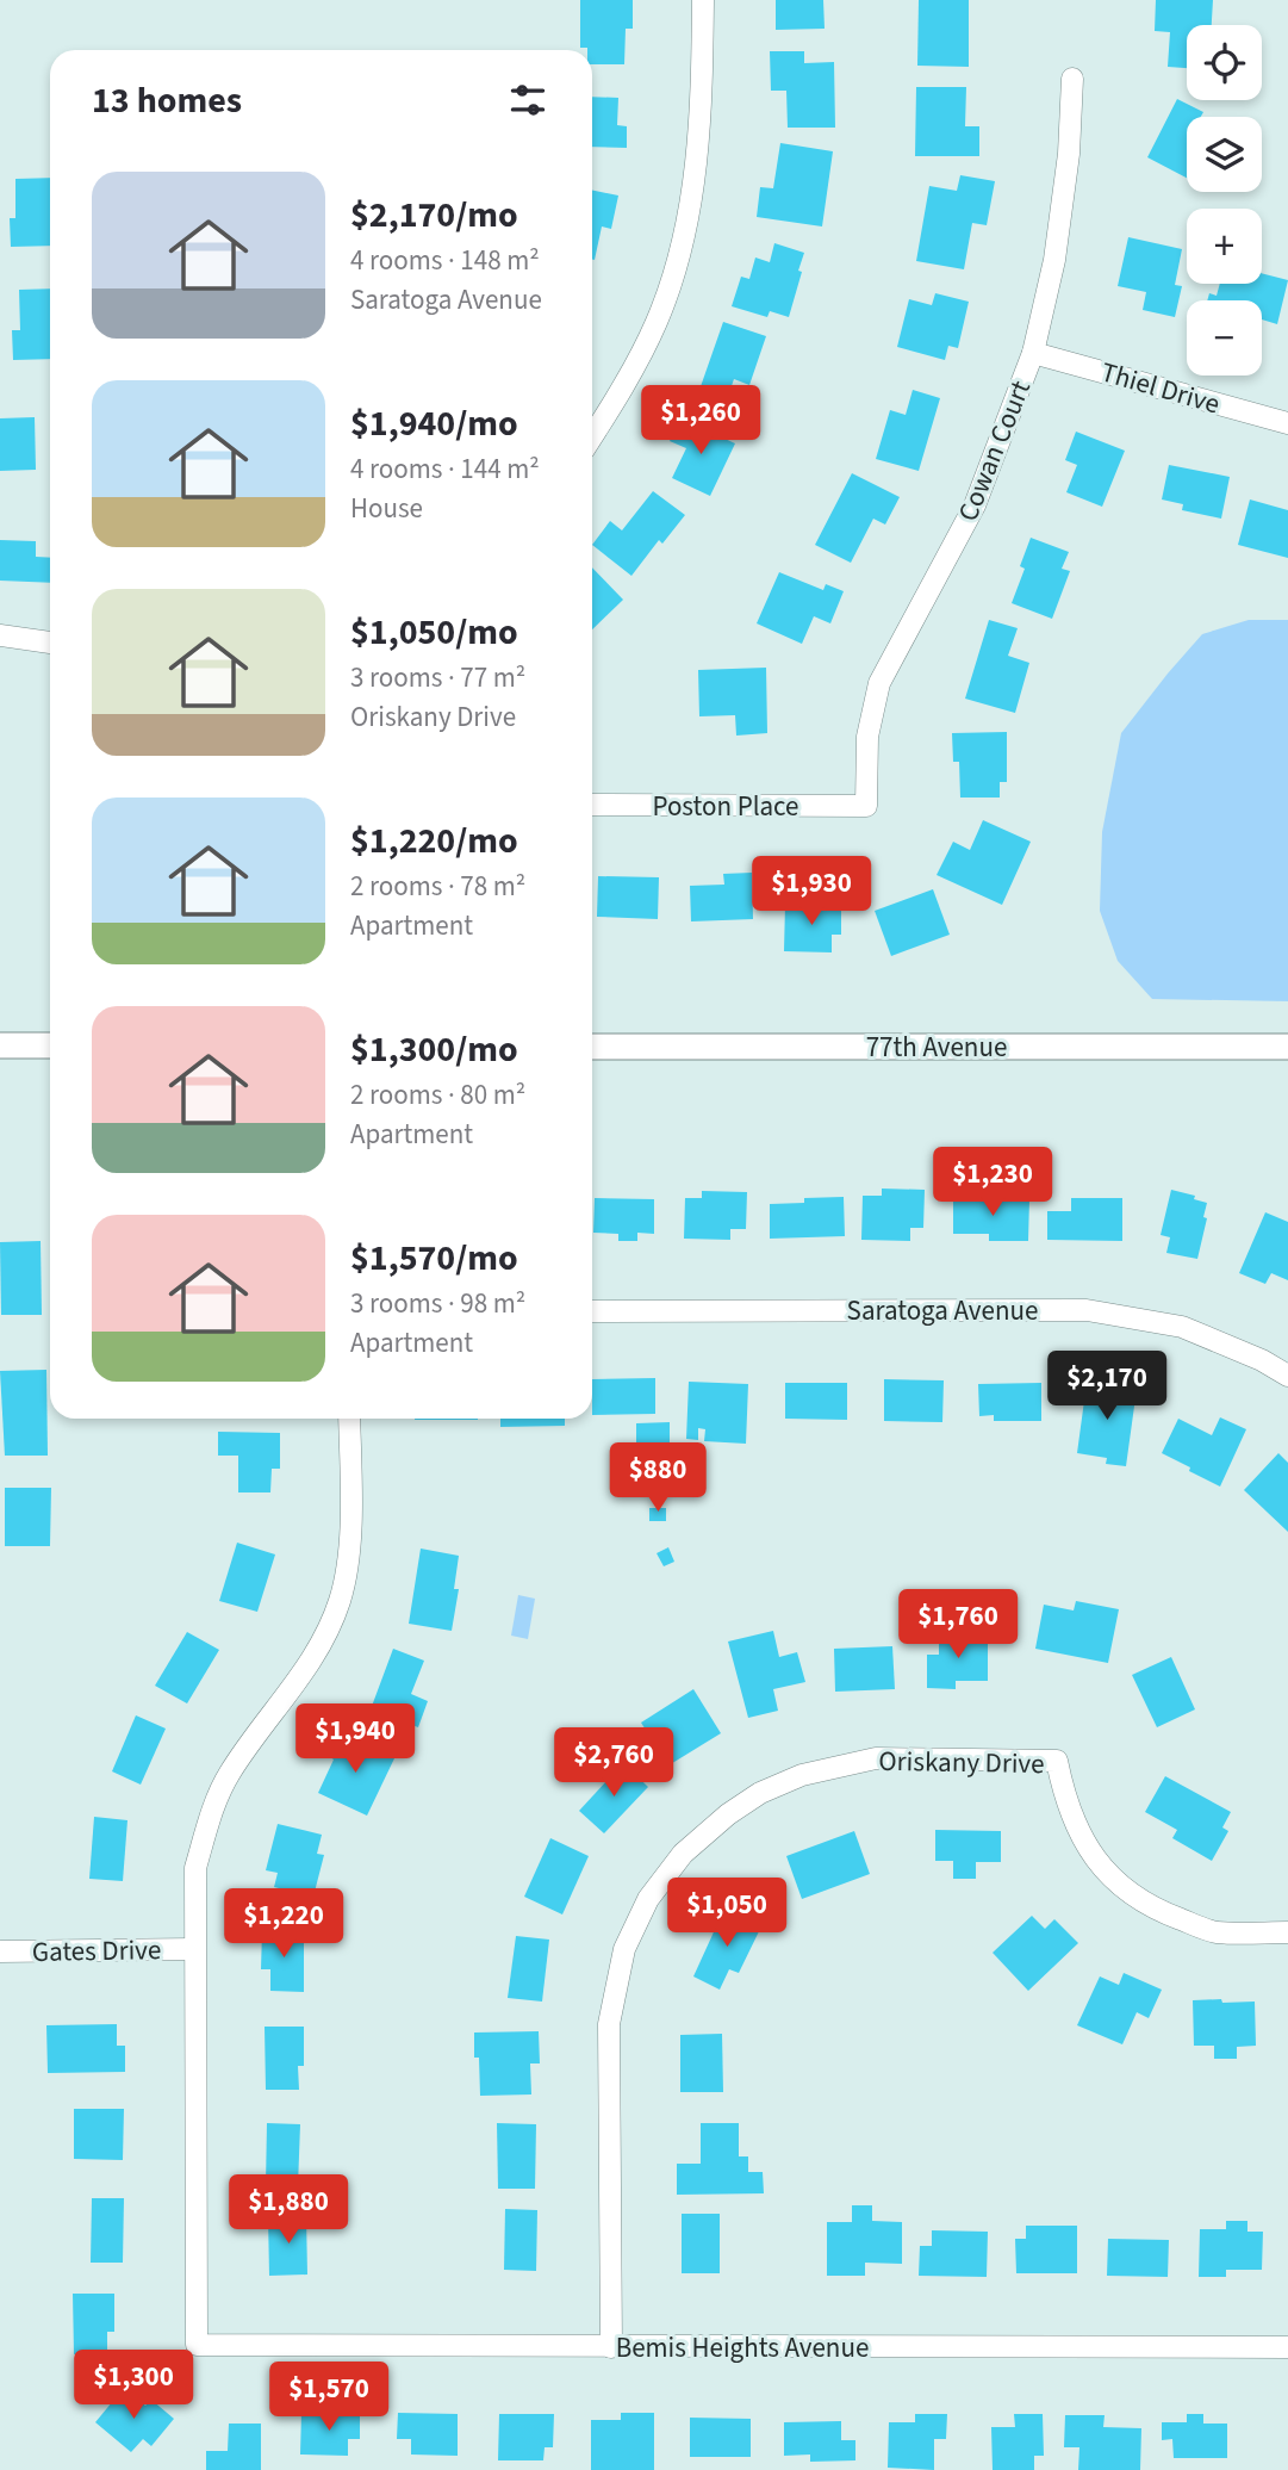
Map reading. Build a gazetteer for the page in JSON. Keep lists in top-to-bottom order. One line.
{"streets":{"street":["Thiel Drive","Cowan Court","Poston Place","77th Avenue","Saratoga Avenue","Oriskany Drive","Gates Drive","Bemis Heights Avenue"]},"crossings":[["Thiel Drive","Cowan Court"],["Cowan Court","Poston Place"],["Oriskany Drive","Bemis Heights Avenue"],["Gates Drive","Bemis Heights Avenue"]],"page":{"map_buttons":["+","−"],"heading":"13 homes","list":[{"name":"$2,170/mo","note":"4 rooms · 148 m² · Saratoga Avenue"},{"name":"$1,940/mo","note":"4 rooms · 144 m² · House"},{"name":"$1,050/mo","note":"3 rooms · 77 m² · Oriskany Drive"},{"name":"$1,220/mo","note":"2 rooms · 78 m² · Apartment"},{"name":"$1,300/mo","note":"2 rooms · 80 m² · Apartment"},{"name":"$1,570/mo","note":"3 rooms · 98 m² · Apartment"}],"price":["$1,260","$1,930","$1,230","$2,170","$880","$1,760","$1,940","$2,760","$1,050","$1,220","$1,880","$1,300","$1,570"]}}
